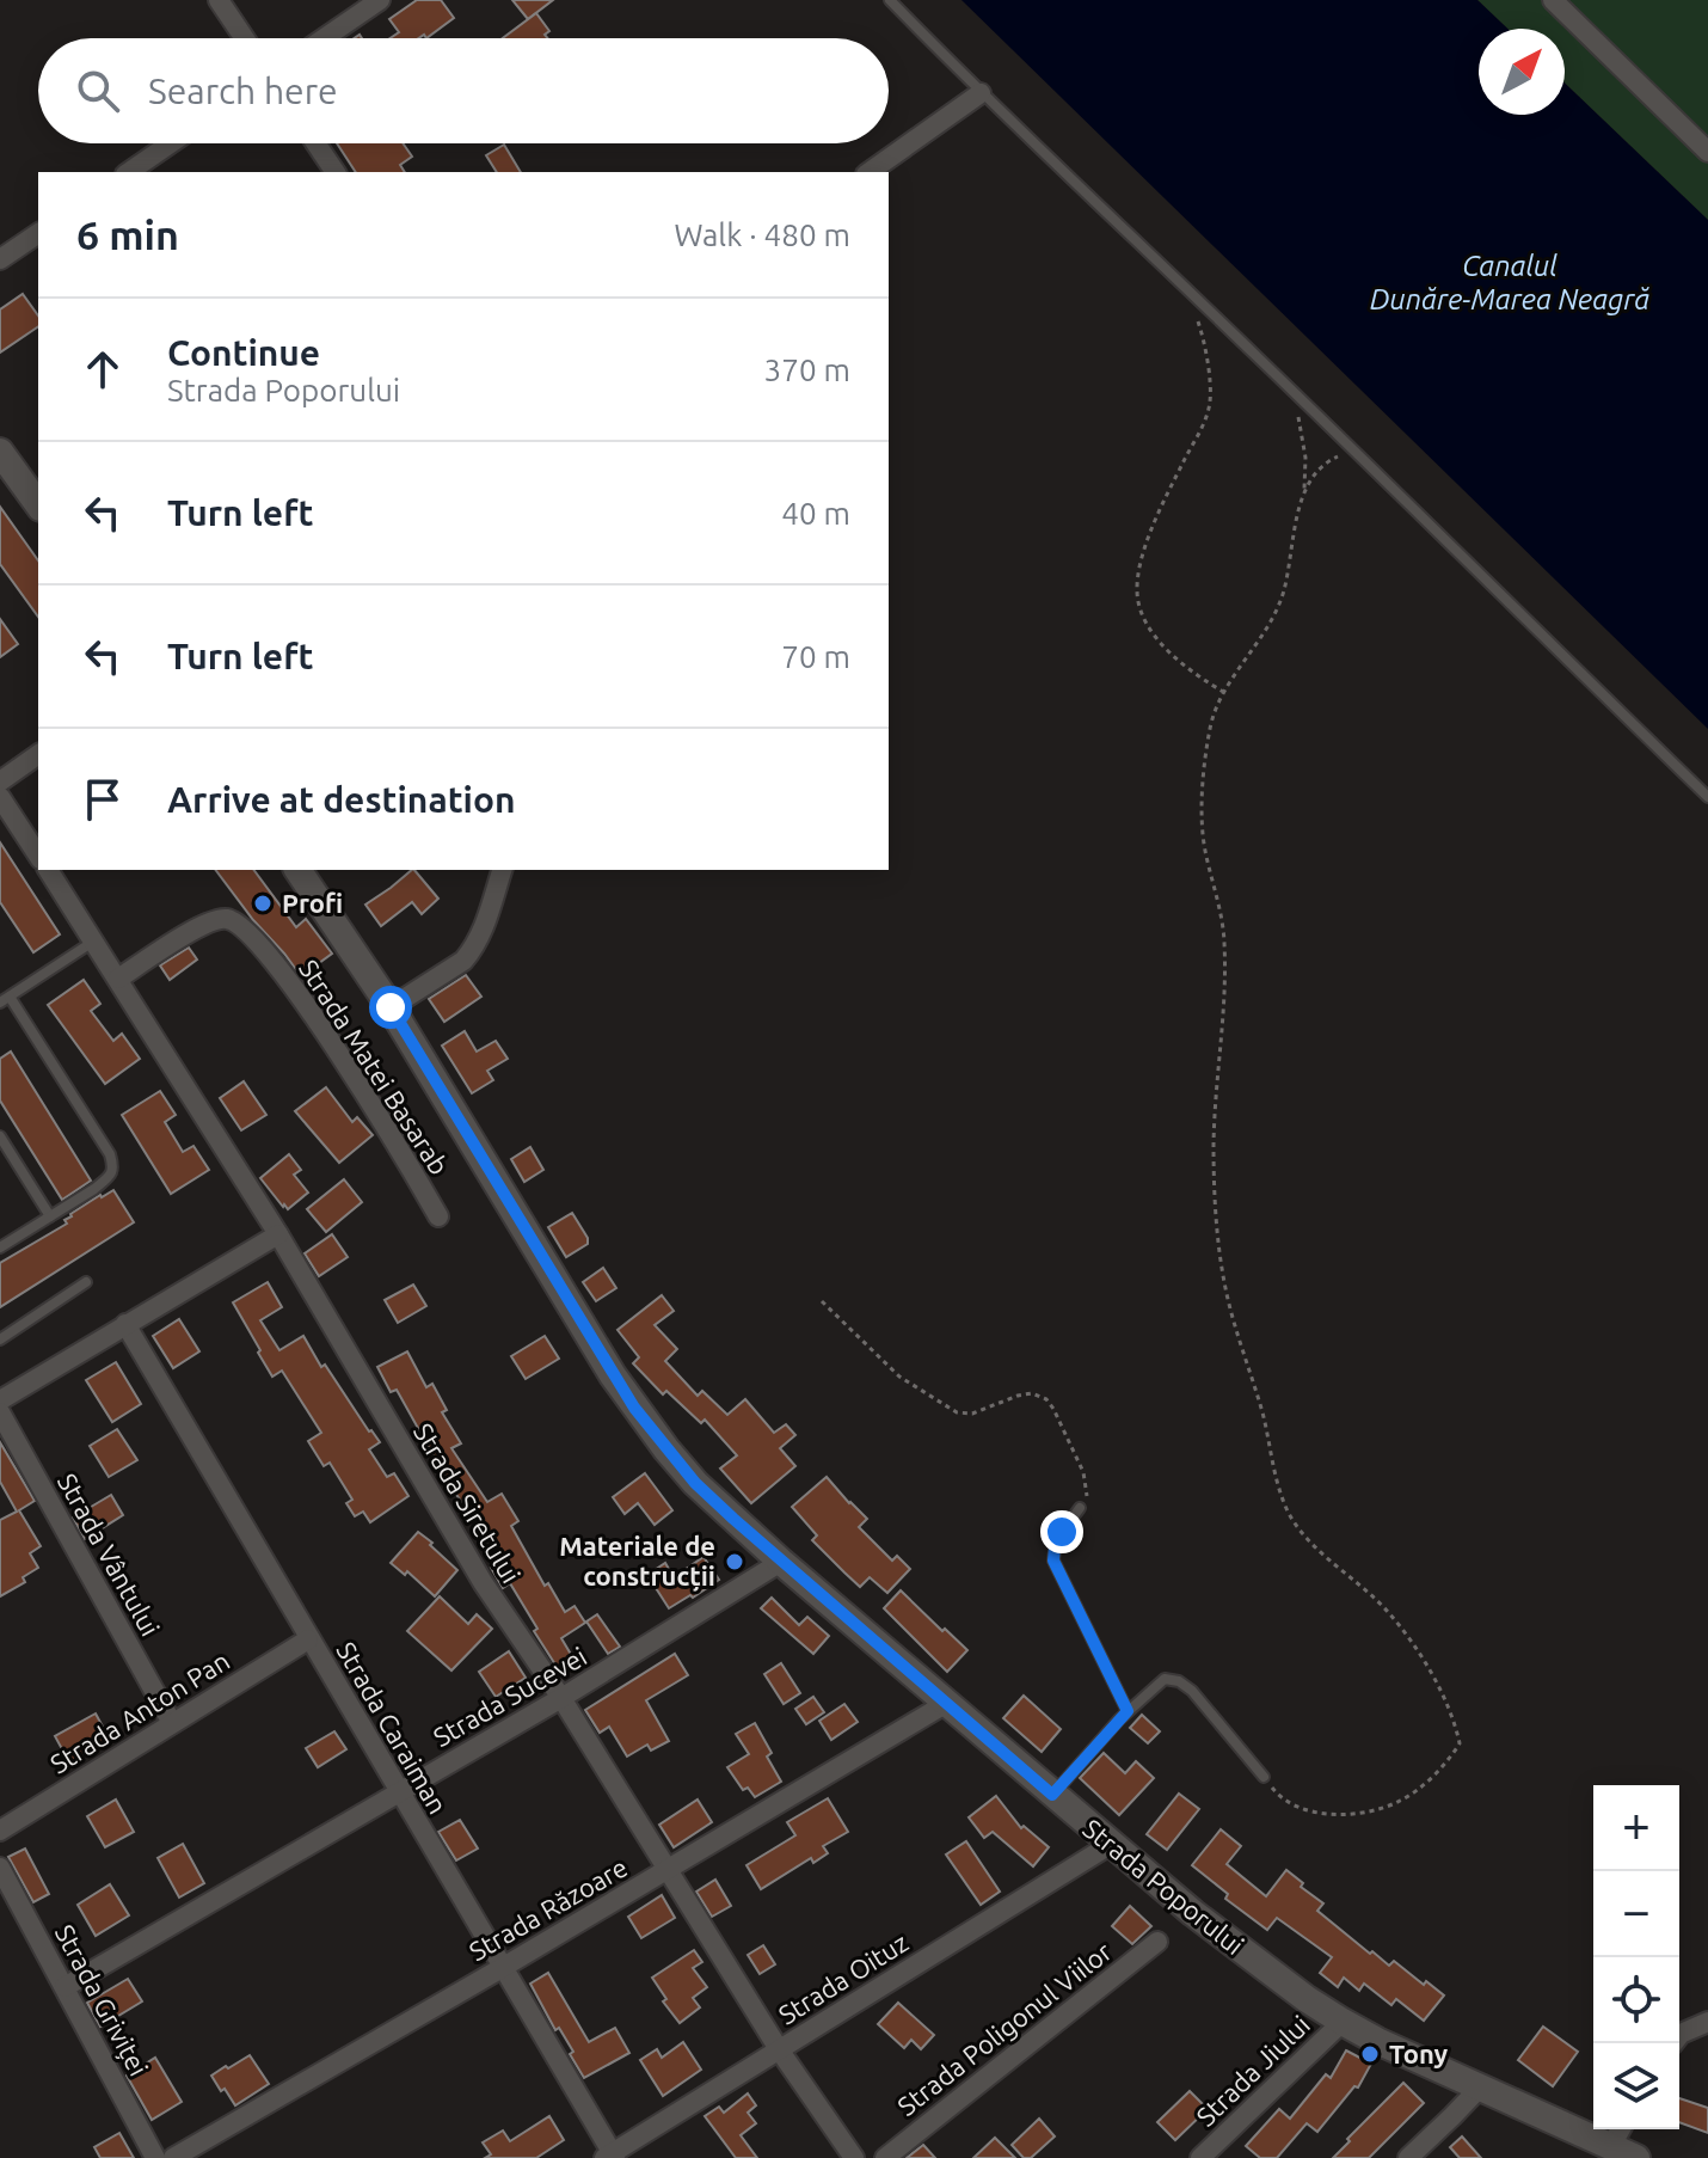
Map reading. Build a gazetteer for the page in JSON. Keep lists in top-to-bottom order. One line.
{"streets":{"street":["Strada Matei Basarab","Strada Siretului","Strada Vântului","Strada Sucevei","Strada Anton Pan","Strada Caraiman","Strada Poporului","Strada Răzoare","Strada Oituz","Strada Griviței","Strada Poligonul Viilor","Strada Jiului"]},"crossings":[["Strada Matei Basarab","Strada Siretului"],["Strada Siretului","Strada Sucevei"],["Strada Siretului","Strada Răzoare"],["Strada Siretului","Strada Oituz"],["Strada Vântului","Strada Anton Pan"],["Strada Sucevei","Strada Caraiman"],["Strada Sucevei","Strada Poporului"],["Strada Sucevei","Strada Griviței"],["Strada Anton Pan","Strada Caraiman"],["Strada Caraiman","Strada Răzoare"],["Strada Caraiman","Strada Oituz"],["Strada Poporului","Strada Răzoare"],["Strada Poporului","Strada Oituz"],["Strada Poporului","Strada Jiului"]],"water":["Canalul Dunăre-Marea Neagră"],"places":["Profi","Materiale de construcții","Tony"],"north":"top right","page":{"search":"Search here","heading":["6 min","Walk · 480 m"],"list":[["Continue","Strada Poporului","370 m"],["Turn left","40 m"],["Turn left","70 m"],"Arrive at destination"],"map_buttons":["+","−"]}}
